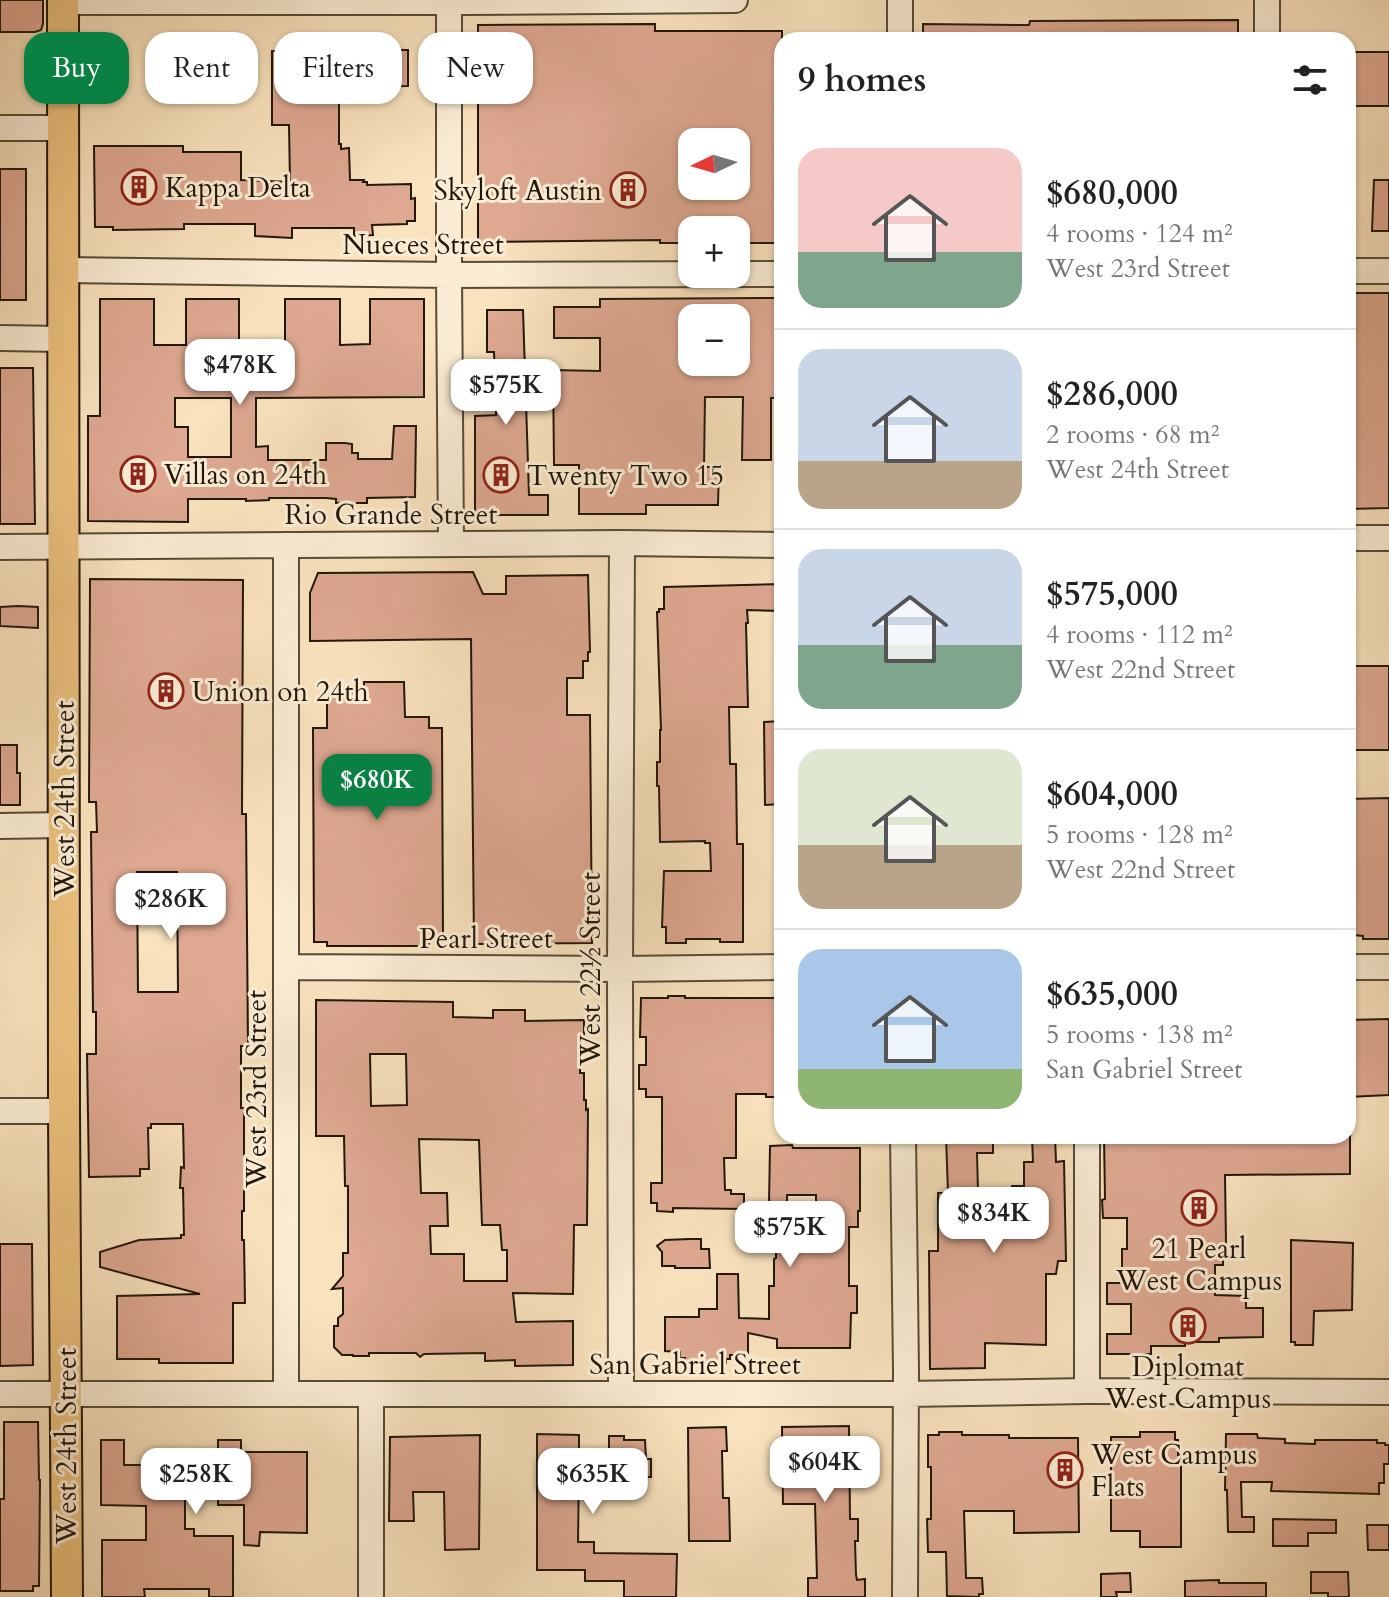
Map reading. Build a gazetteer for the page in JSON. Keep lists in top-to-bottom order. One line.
{"streets":{"main road":["West 24th Street"],"street":["Nueces Street","Rio Grande Street","Pearl Street","West 22½ Street","West 23rd Street","San Gabriel Street"]},"crossings":[["Nueces Street","West 24th Street"],["Rio Grande Street","West 24th Street"],["Rio Grande Street","West 22½ Street"],["Rio Grande Street","West 23rd Street"],["West 24th Street","San Gabriel Street"],["Pearl Street","West 22½ Street"],["Pearl Street","West 23rd Street"],["West 22½ Street","San Gabriel Street"],["West 23rd Street","San Gabriel Street"]],"places":{"building":["Kappa Delta","Skyloft Austin","Villas on 24th","Twenty Two 15","Union on 24th","21 Pearl West Campus","Diplomat West Campus","West Campus Flats"]},"north":"left","page":{"chip":["Buy","Rent","Filters","New"],"heading":"9 homes","map_buttons":["+","−"],"list":[{"name":"$680,000","note":"4 rooms · 124 m² · West 23rd Street"},{"name":"$286,000","note":"2 rooms · 68 m² · West 24th Street"},{"name":"$575,000","note":"4 rooms · 112 m² · West 22nd Street"},{"name":"$604,000","note":"5 rooms · 128 m² · West 22nd Street"},{"name":"$635,000","note":"5 rooms · 138 m² · San Gabriel Street"}],"price":["$478K","$575K","$680K","$286K","$834K","$575K","$604K","$258K","$635K"]}}
